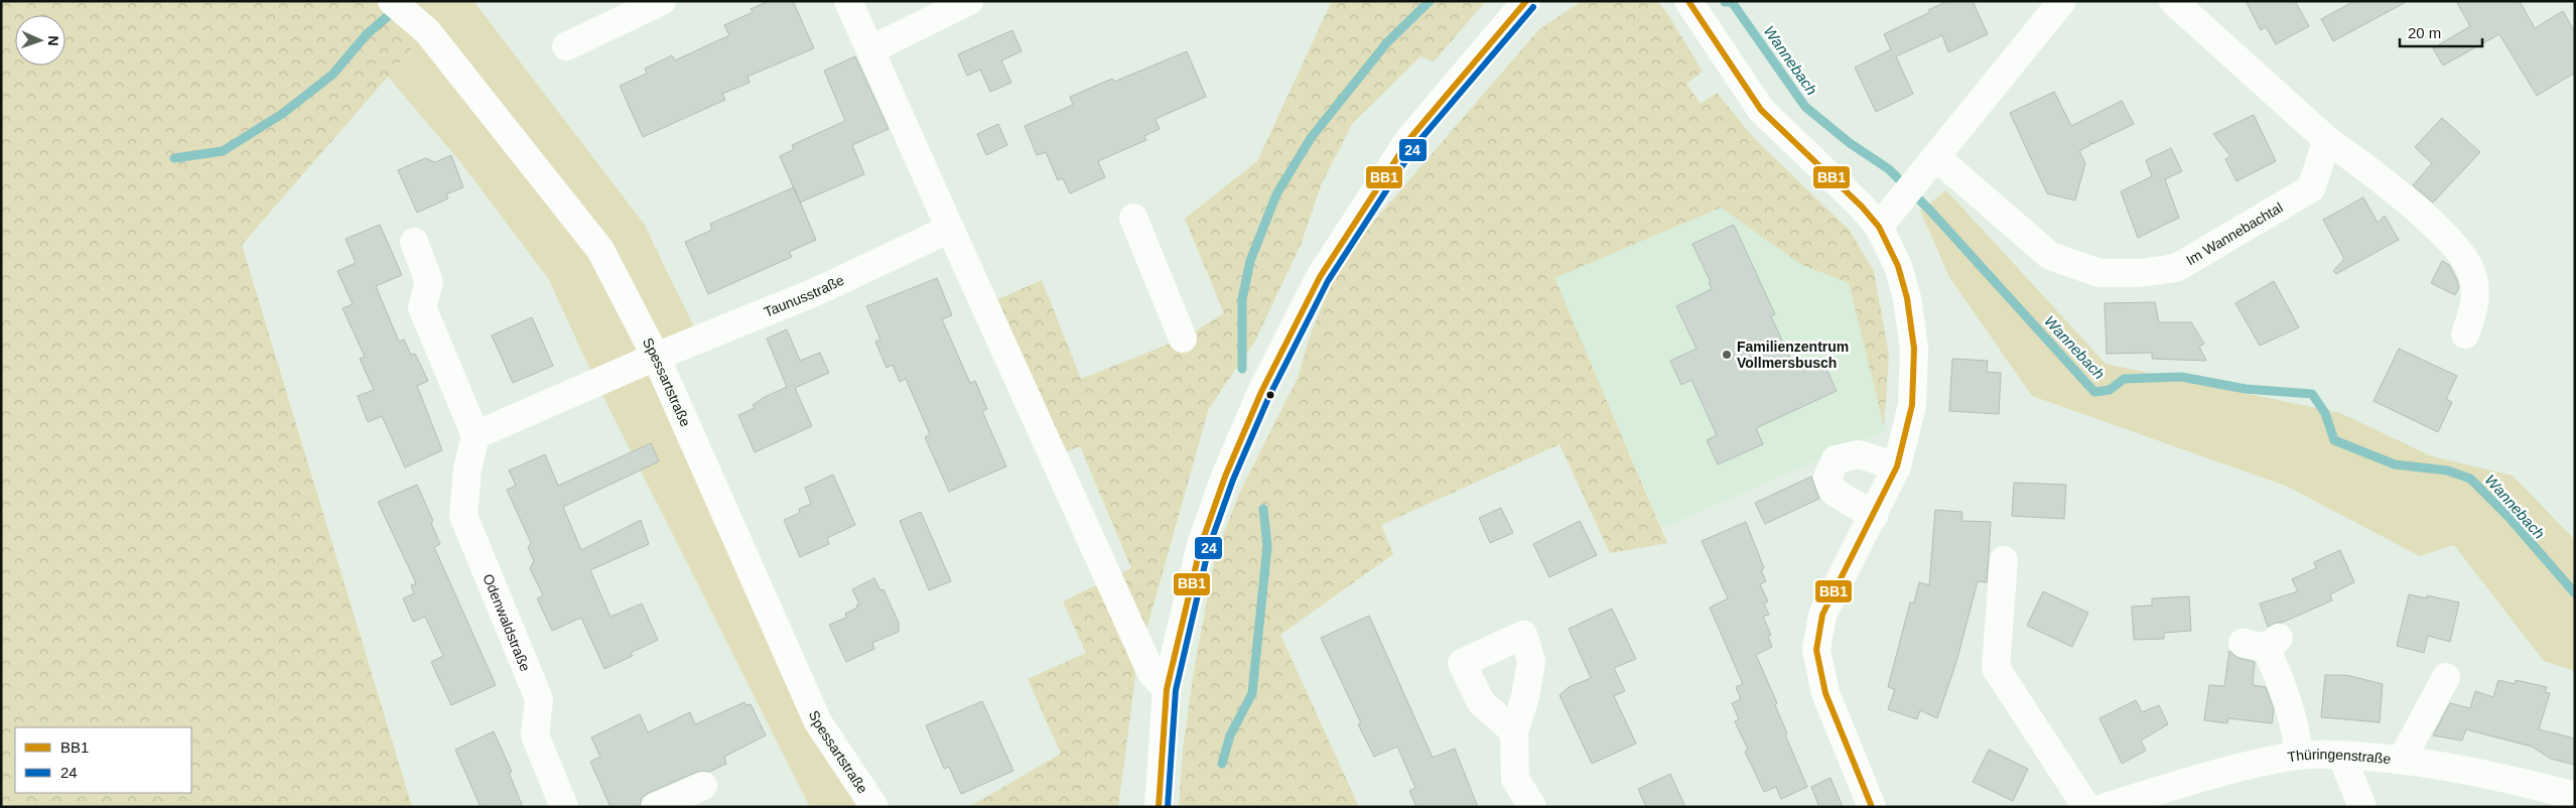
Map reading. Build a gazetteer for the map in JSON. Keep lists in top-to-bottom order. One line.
{"streets":{"street":["Im Wannebachtal","Taunusstraße","Spessartstraße","Odenwaldstraße","Thüringenstraße"]},"crossings":[["Taunusstraße","Spessartstraße"]],"water":["Wannebach"],"places":["Familienzentrum Vollmersbusch"],"lines":["transit line BB1","transit line 24"],"legend":["BB1","24"],"scale_bar":"20 m","north":"right"}
